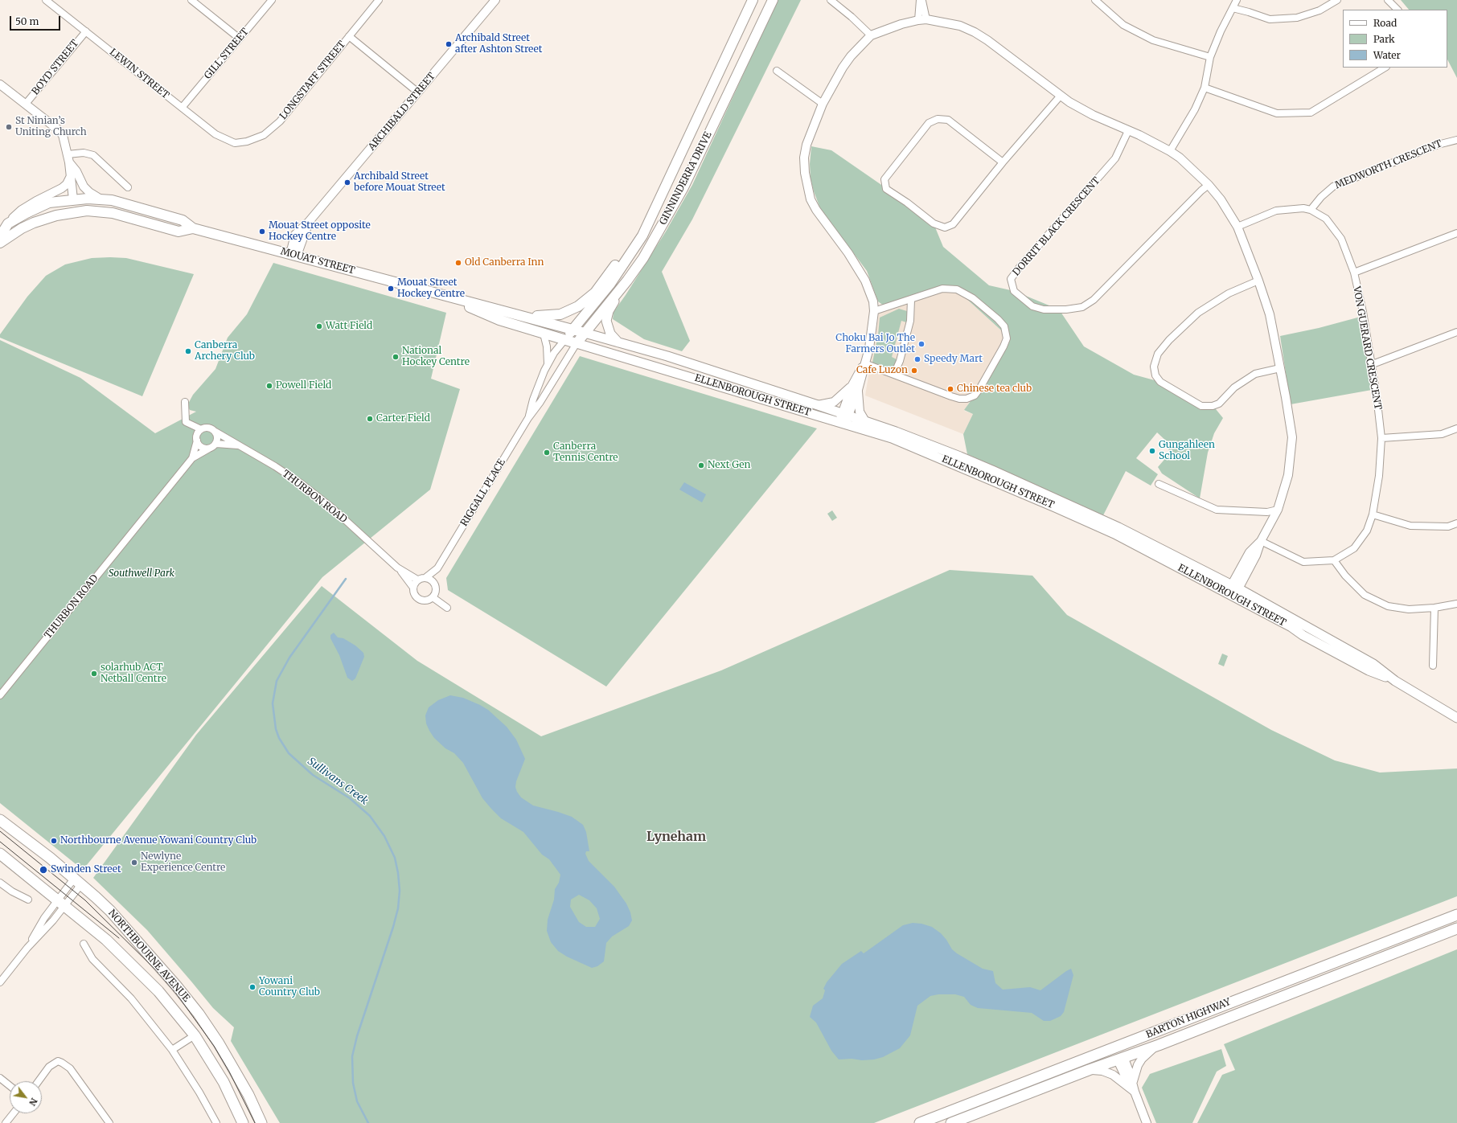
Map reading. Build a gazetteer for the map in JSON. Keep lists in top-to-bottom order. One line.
{"streets":{"highway":["NORTHBOURNE AVENUE","BARTON HIGHWAY"],"main road":["GINNINDERRA DRIVE","MOUAT STREET","ELLENBOROUGH STREET"],"street":["GILL STREET","BOYD STREET","LEWIN STREET","LONGSTAFF STREET","ARCHIBALD STREET","MEDWORTH CRESCENT","DORRIT BLACK CRESCENT","VON GUERARD CRESCENT","RIGGALL PLACE","THURBON ROAD"]},"crossings":[["GILL STREET","LEWIN STREET"],["BOYD STREET","LEWIN STREET"],["LEWIN STREET","LONGSTAFF STREET"],["ARCHIBALD STREET","MOUAT STREET"],["MEDWORTH CRESCENT","VON GUERARD CRESCENT"],["GINNINDERRA DRIVE","MOUAT STREET"],["GINNINDERRA DRIVE","ELLENBOROUGH STREET"],["GINNINDERRA DRIVE","RIGGALL PLACE"],["MOUAT STREET","ELLENBOROUGH STREET"],["MOUAT STREET","RIGGALL PLACE"],["ELLENBOROUGH STREET","RIGGALL PLACE"],["RIGGALL PLACE","THURBON ROAD"]],"districts":["Lyneham"],"water":["Sullivans Creek"],"parks":["Southwell Park"],"places":["Archibald Street after Ashton Street","St Ninian’s Uniting Church","Archibald Street before Mouat Street","Mouat Street opposite Hockey Centre","Old Canberra Inn","Mouat Street Hockey Centre","Watt Field","Choku Bai Jo The Farmers Outlet","Canberra Archery Club","National Hockey Centre","Speedy Mart","Cafe Luzon","Powell Field","Chinese tea club","Carter Field","Gungahleen School","Canberra Tennis Centre","Next Gen","solarhub ACT Netball Centre","Northbourne Avenue Yowani Country Club","Newlyne Experience Centre","Swinden Street","Yowani Country Club"],"legend":["Road","Park","Water"],"scale_bar":"50 m","north":"bottom right"}
